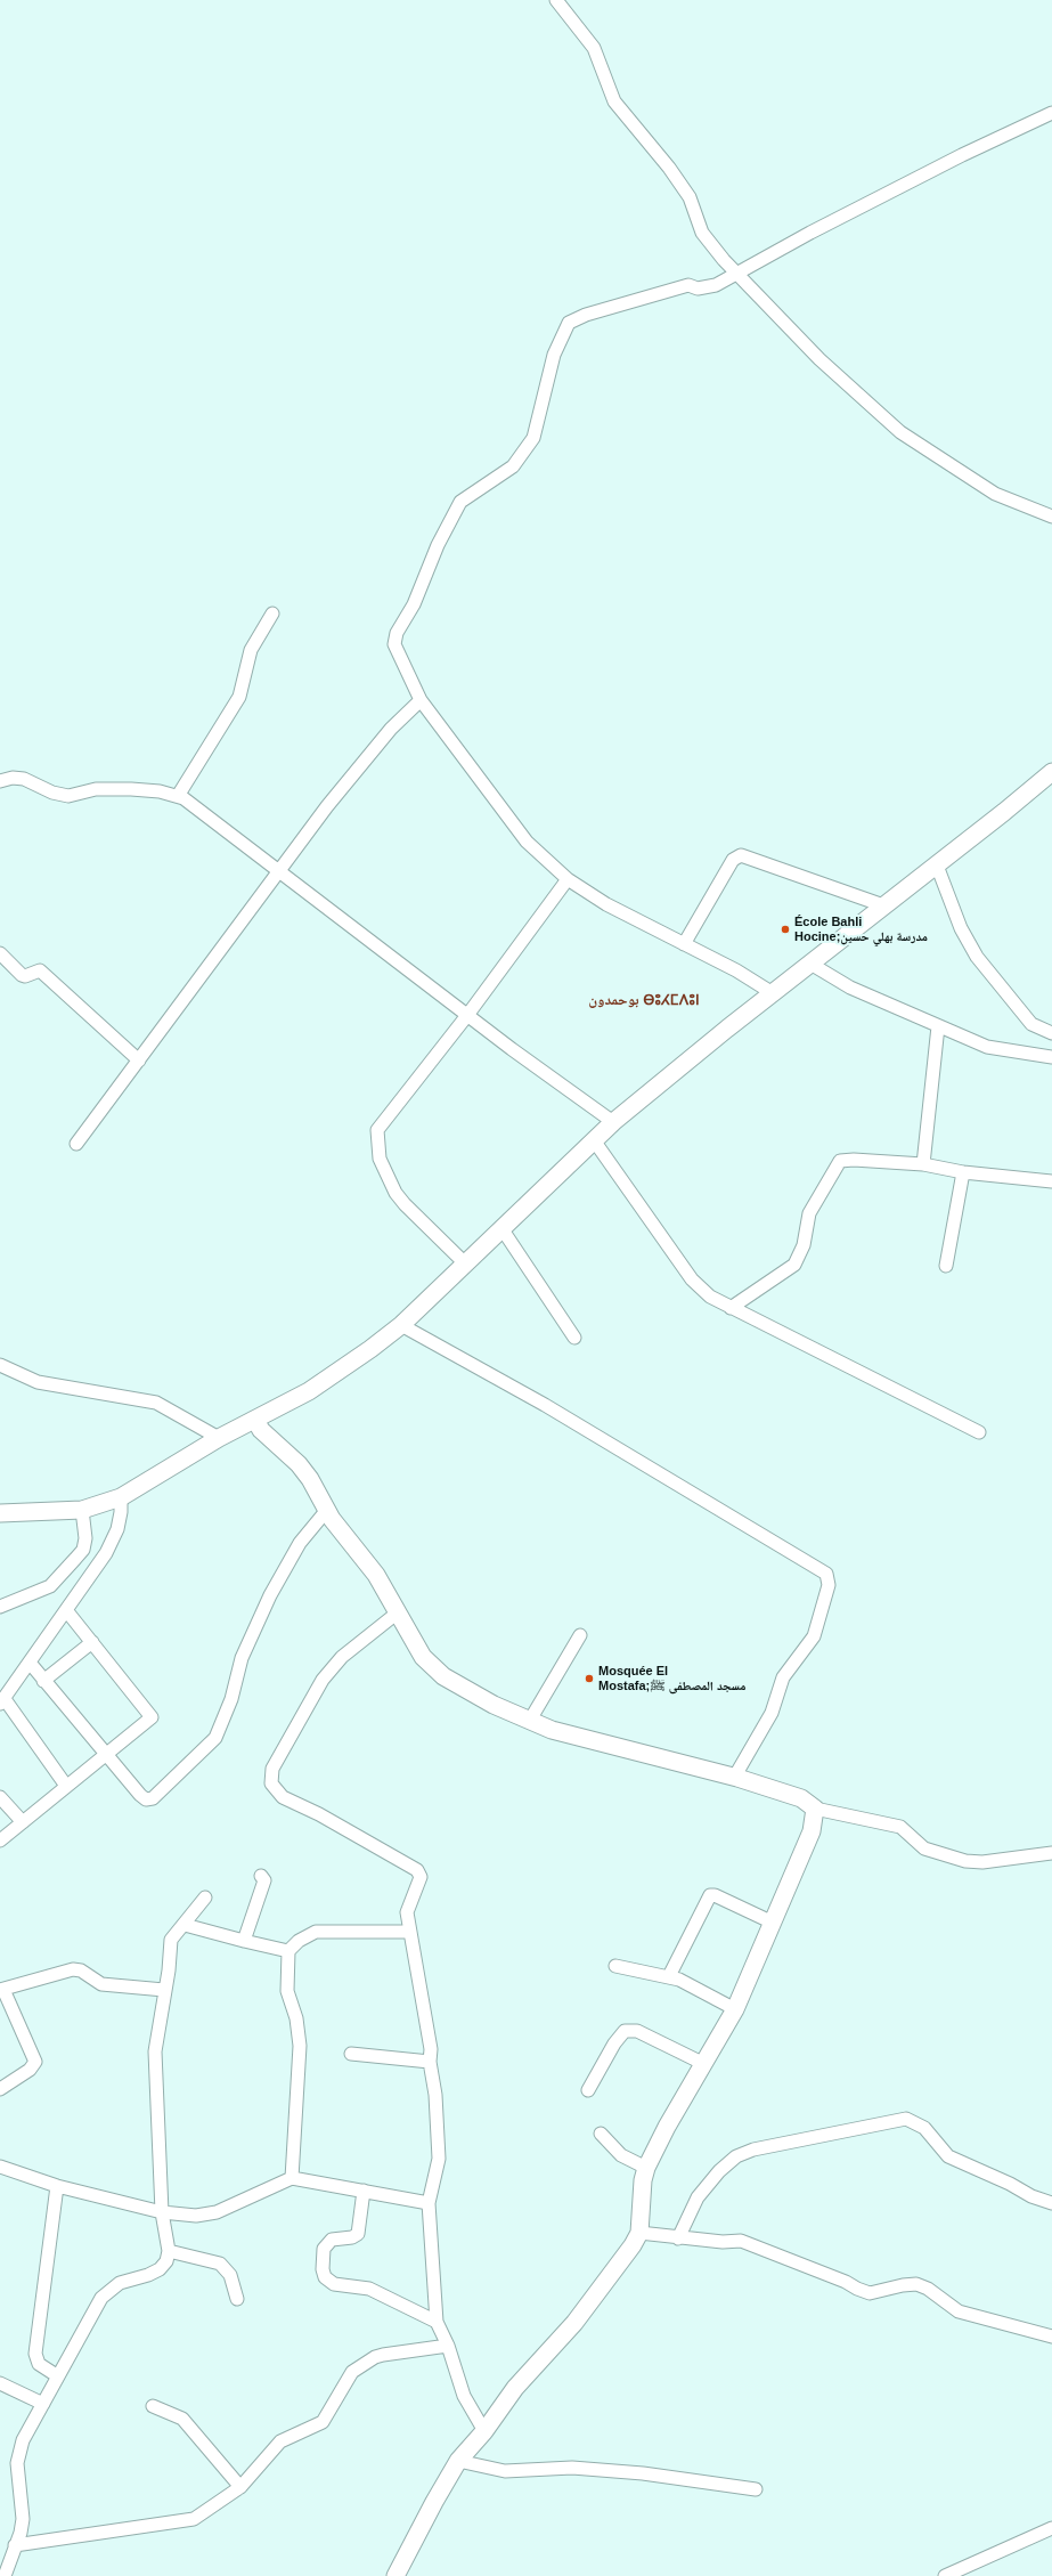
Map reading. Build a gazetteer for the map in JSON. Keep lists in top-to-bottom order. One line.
{"districts":["بوحمدون ⴱⵓⵃⵎⴷⵓⵏ"],"places":["École Bahli Hocine;مدرسة بهلي حسين","Mosquée El Mostafa;مسجد المصطفى ﷺ"]}
